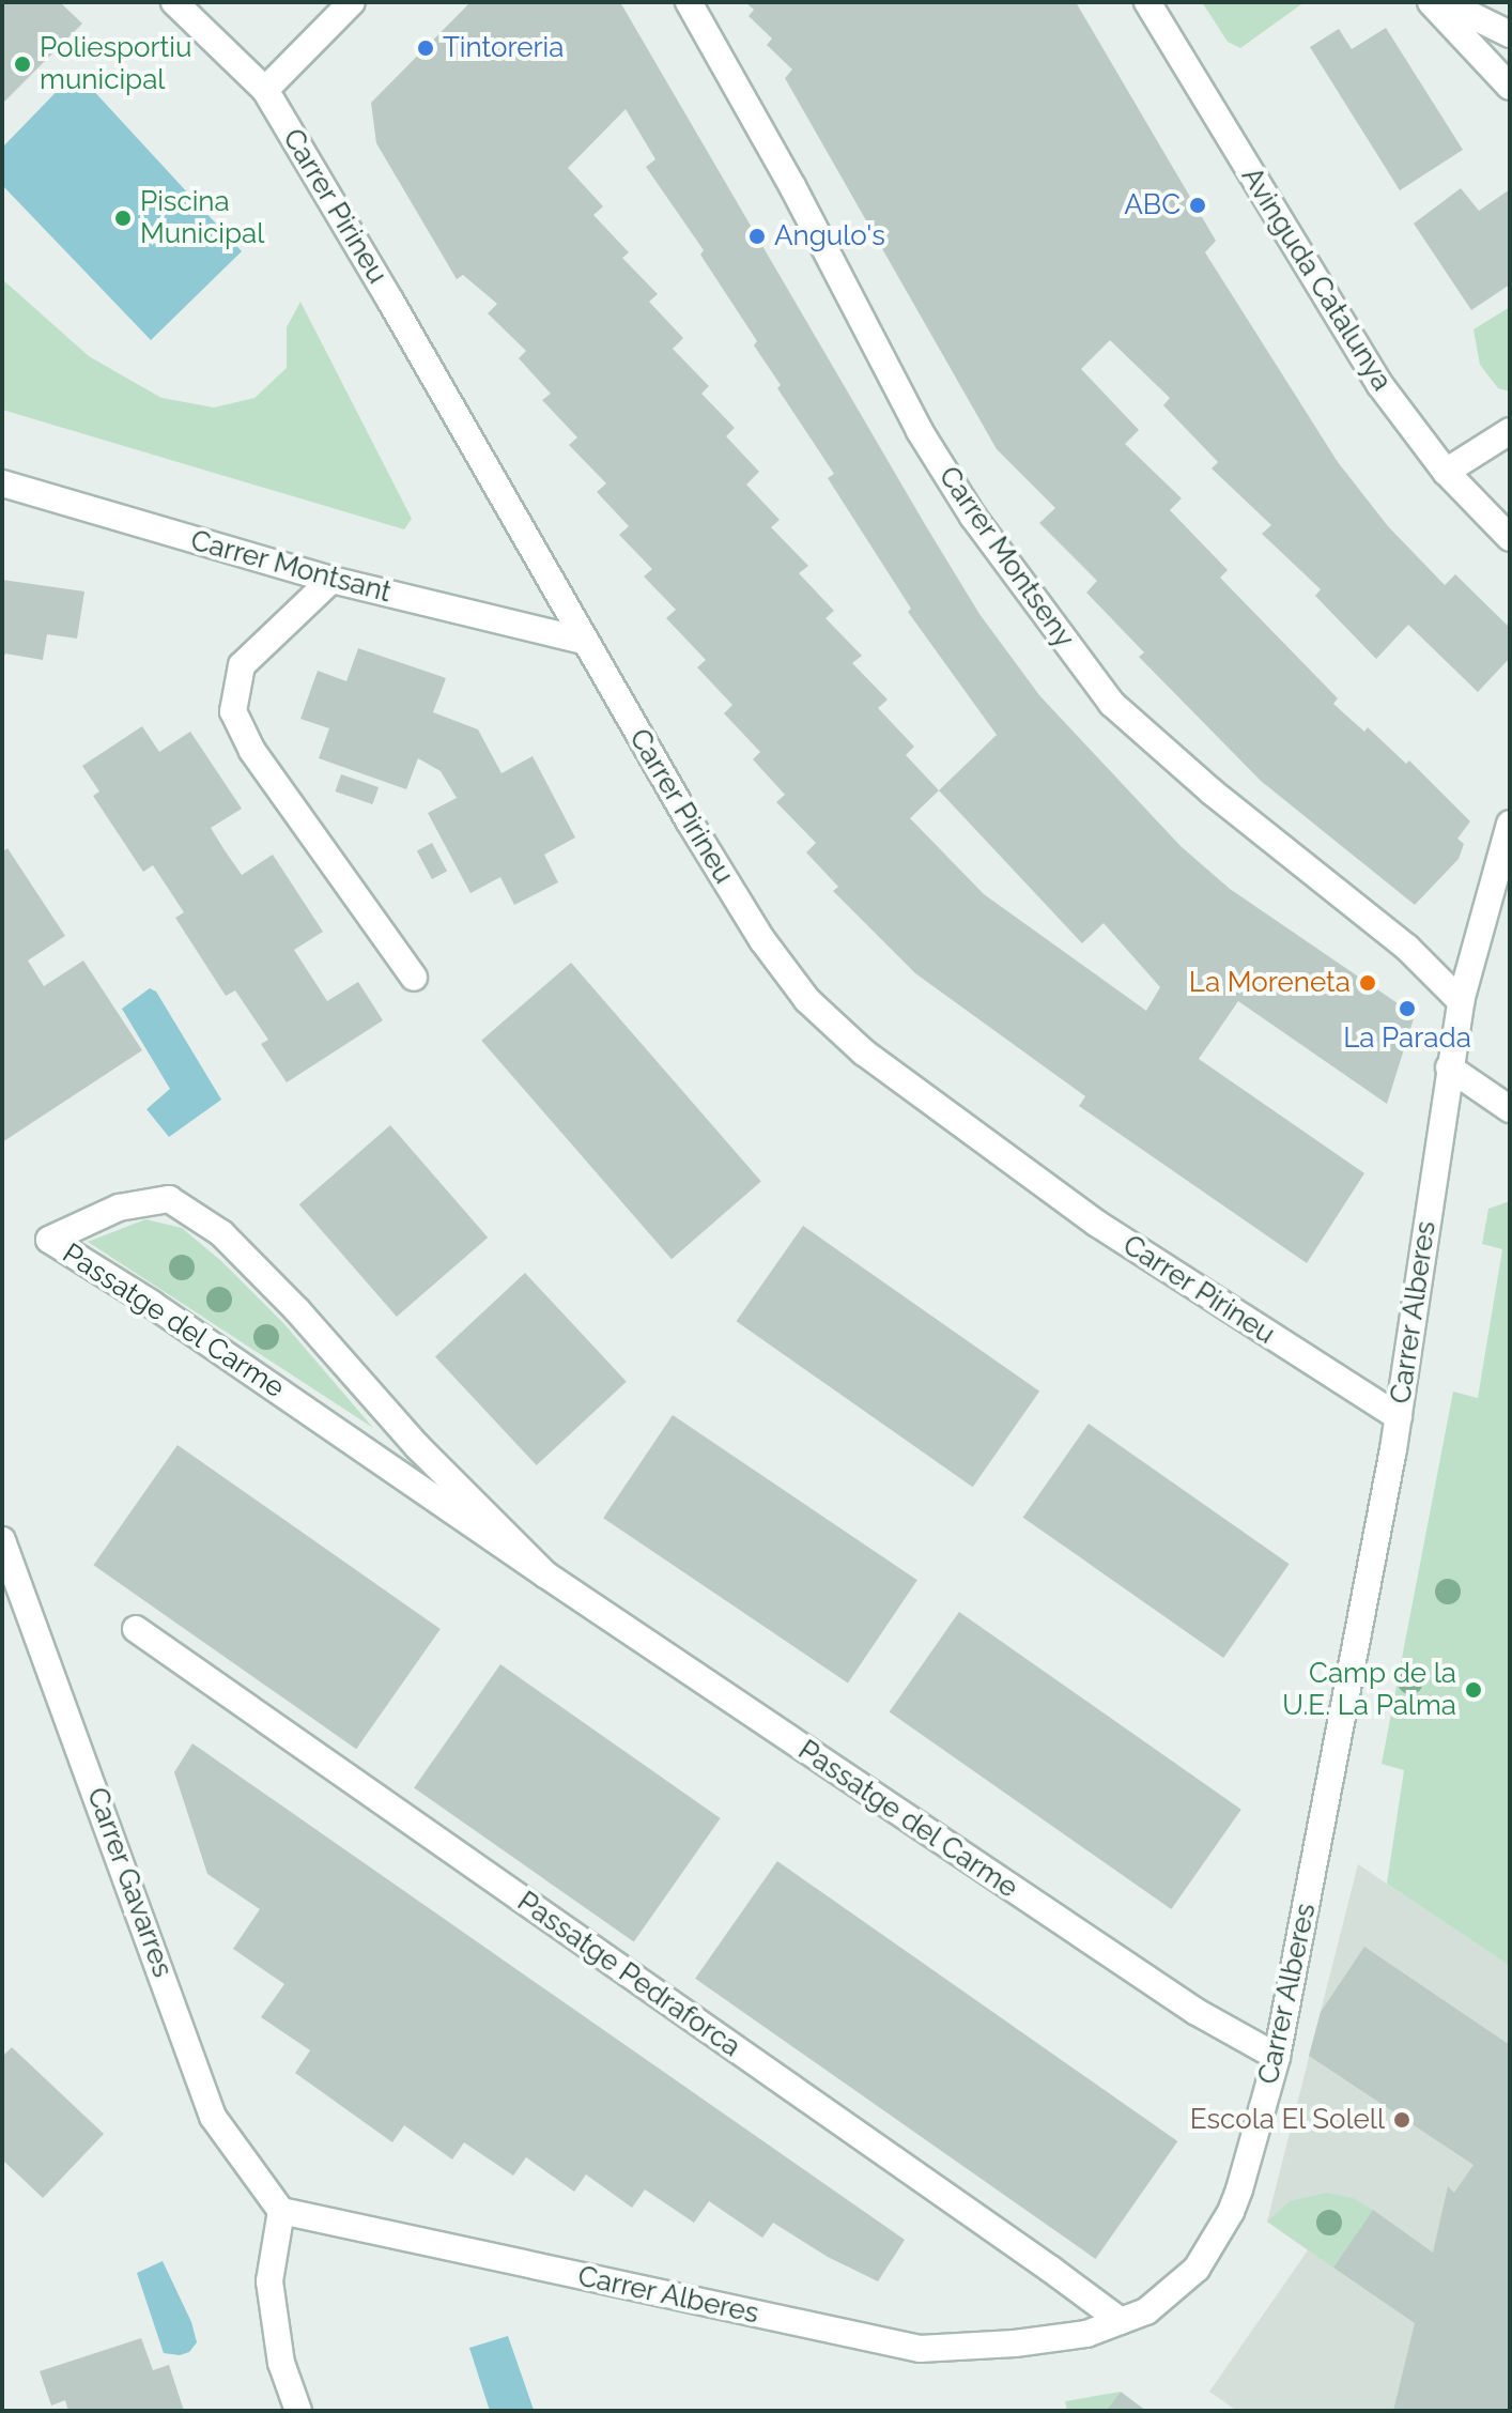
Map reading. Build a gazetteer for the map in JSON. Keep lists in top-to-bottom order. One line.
{"streets":{"street":["Carrer Pirineu","Avinguda Catalunya","Carrer Montseny","Carrer Montsant","Carrer Alberes","Passatge del Carme","Carrer Gavarres","Passatge Pedraforca"]},"crossings":[["Carrer Pirineu","Carrer Montsant"],["Carrer Pirineu","Carrer Alberes"],["Carrer Montseny","Carrer Alberes"],["Carrer Alberes","Passatge del Carme"],["Carrer Alberes","Carrer Gavarres"],["Carrer Alberes","Passatge Pedraforca"]],"places":["Tintoreria","Poliesportiu municipal","ABC","Piscina Municipal","Angulo's","La Moreneta","La Parada","Camp de la U.E. La Palma","Escola El Solell"]}
